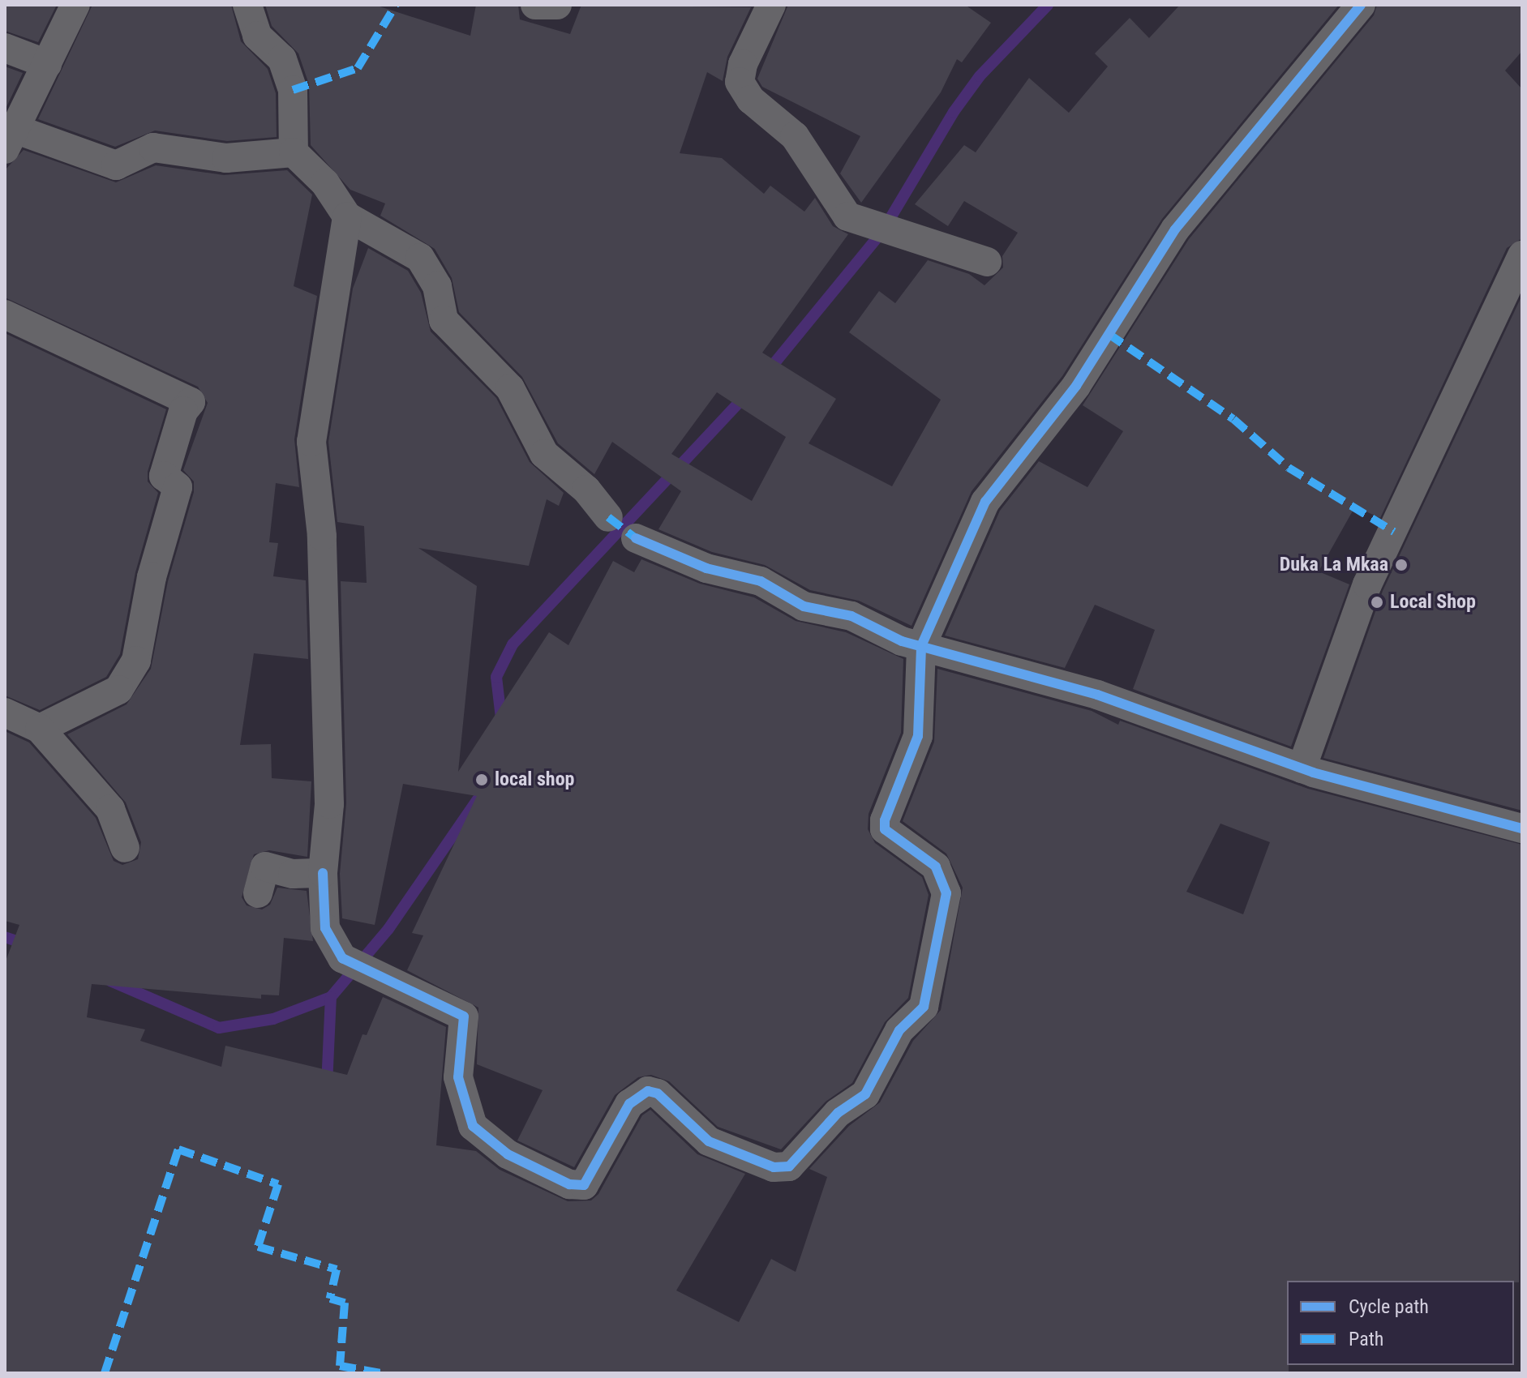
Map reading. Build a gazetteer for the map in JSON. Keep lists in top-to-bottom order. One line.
{"places":["Duka La Mkaa","Local Shop","local shop"],"legend":["Cycle path","Path"]}
